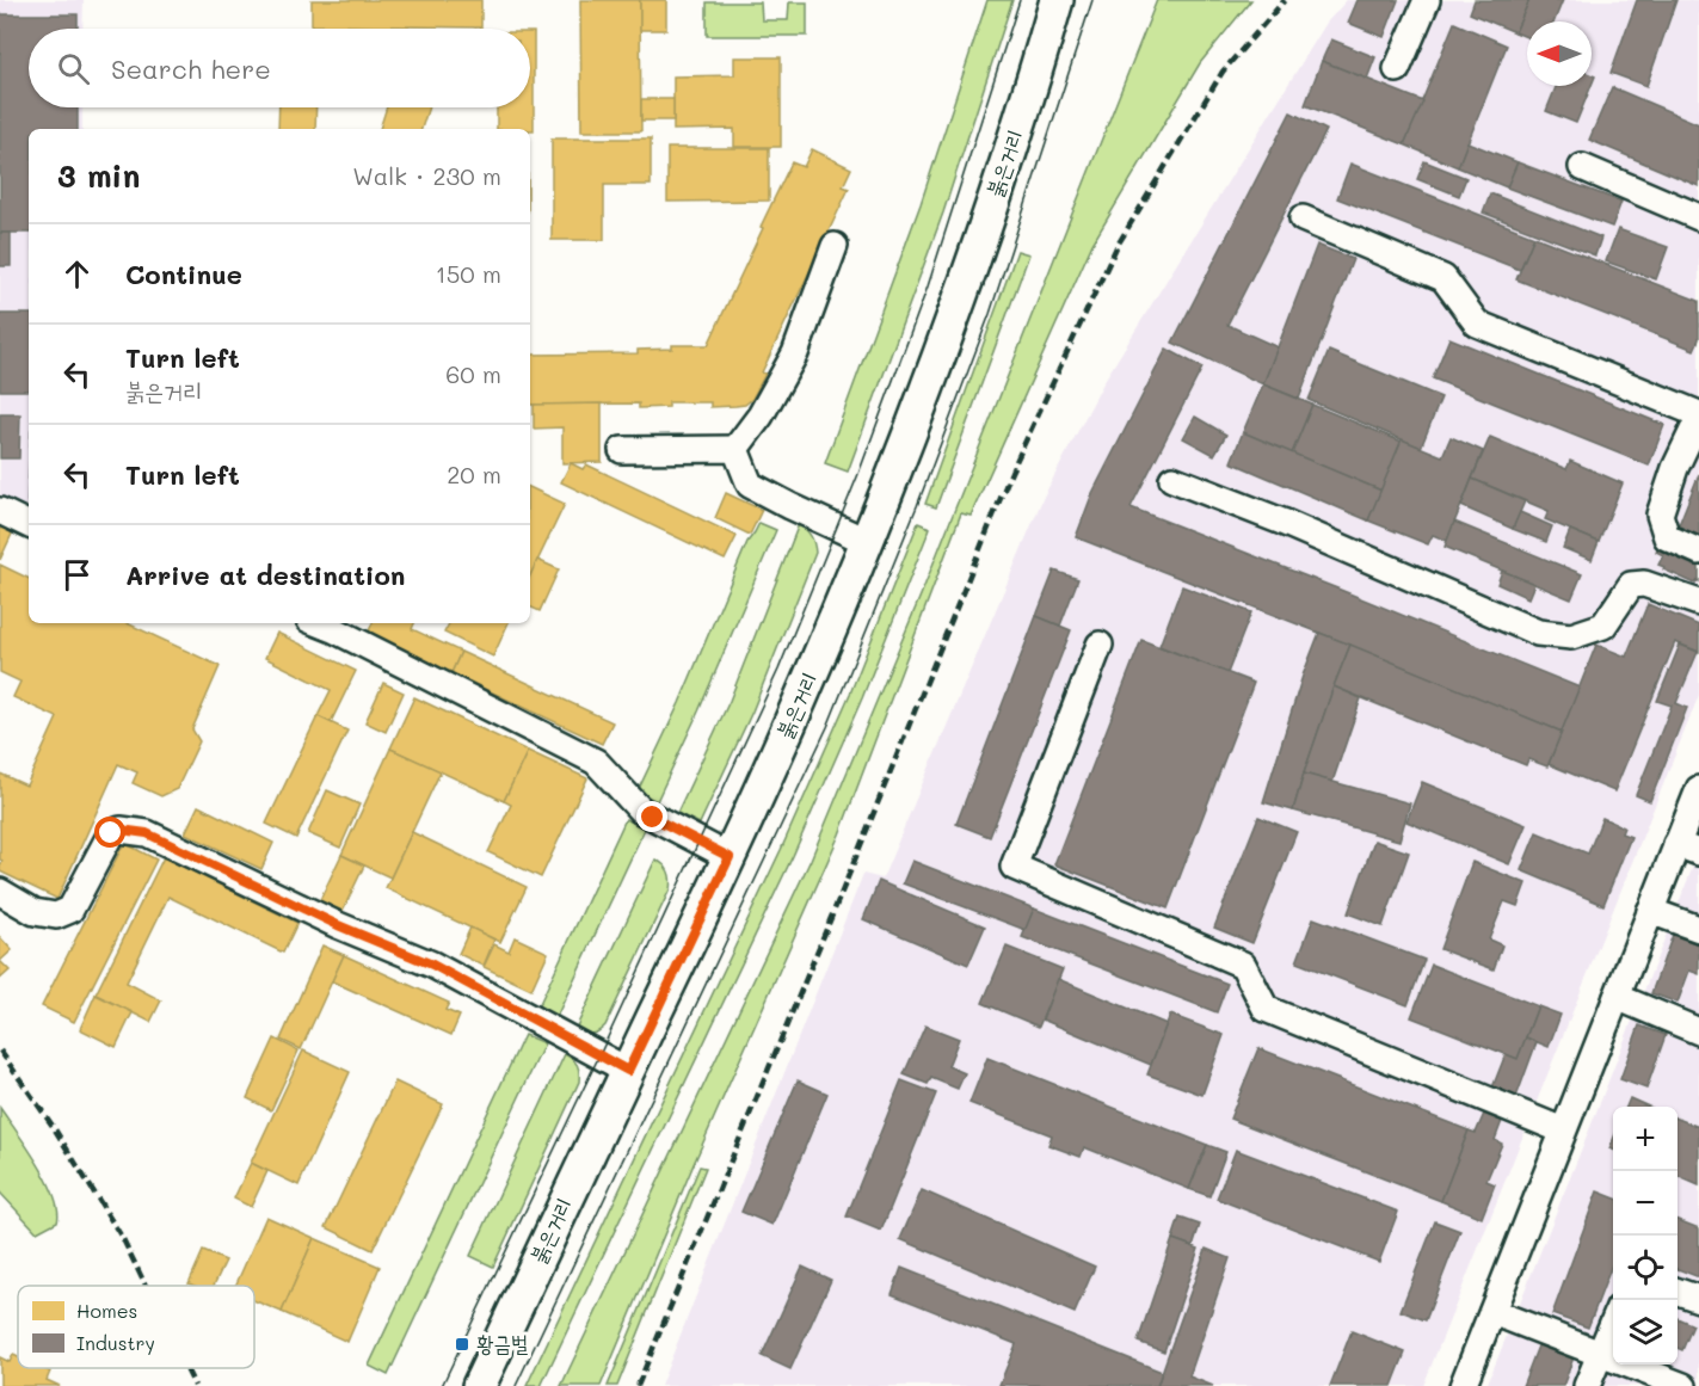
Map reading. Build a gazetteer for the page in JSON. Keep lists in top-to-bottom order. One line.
{"streets":{"main road":["붉은거리"]},"places":{"transit":["황금벌"]},"legend":["Homes","Industry"],"north":"left","page":{"search":"Search here","heading":["3 min","Walk · 230 m"],"list":[["Continue","150 m"],["Turn left","붉은거리","60 m"],["Turn left","20 m"],"Arrive at destination"],"map_buttons":["+","−"]}}
